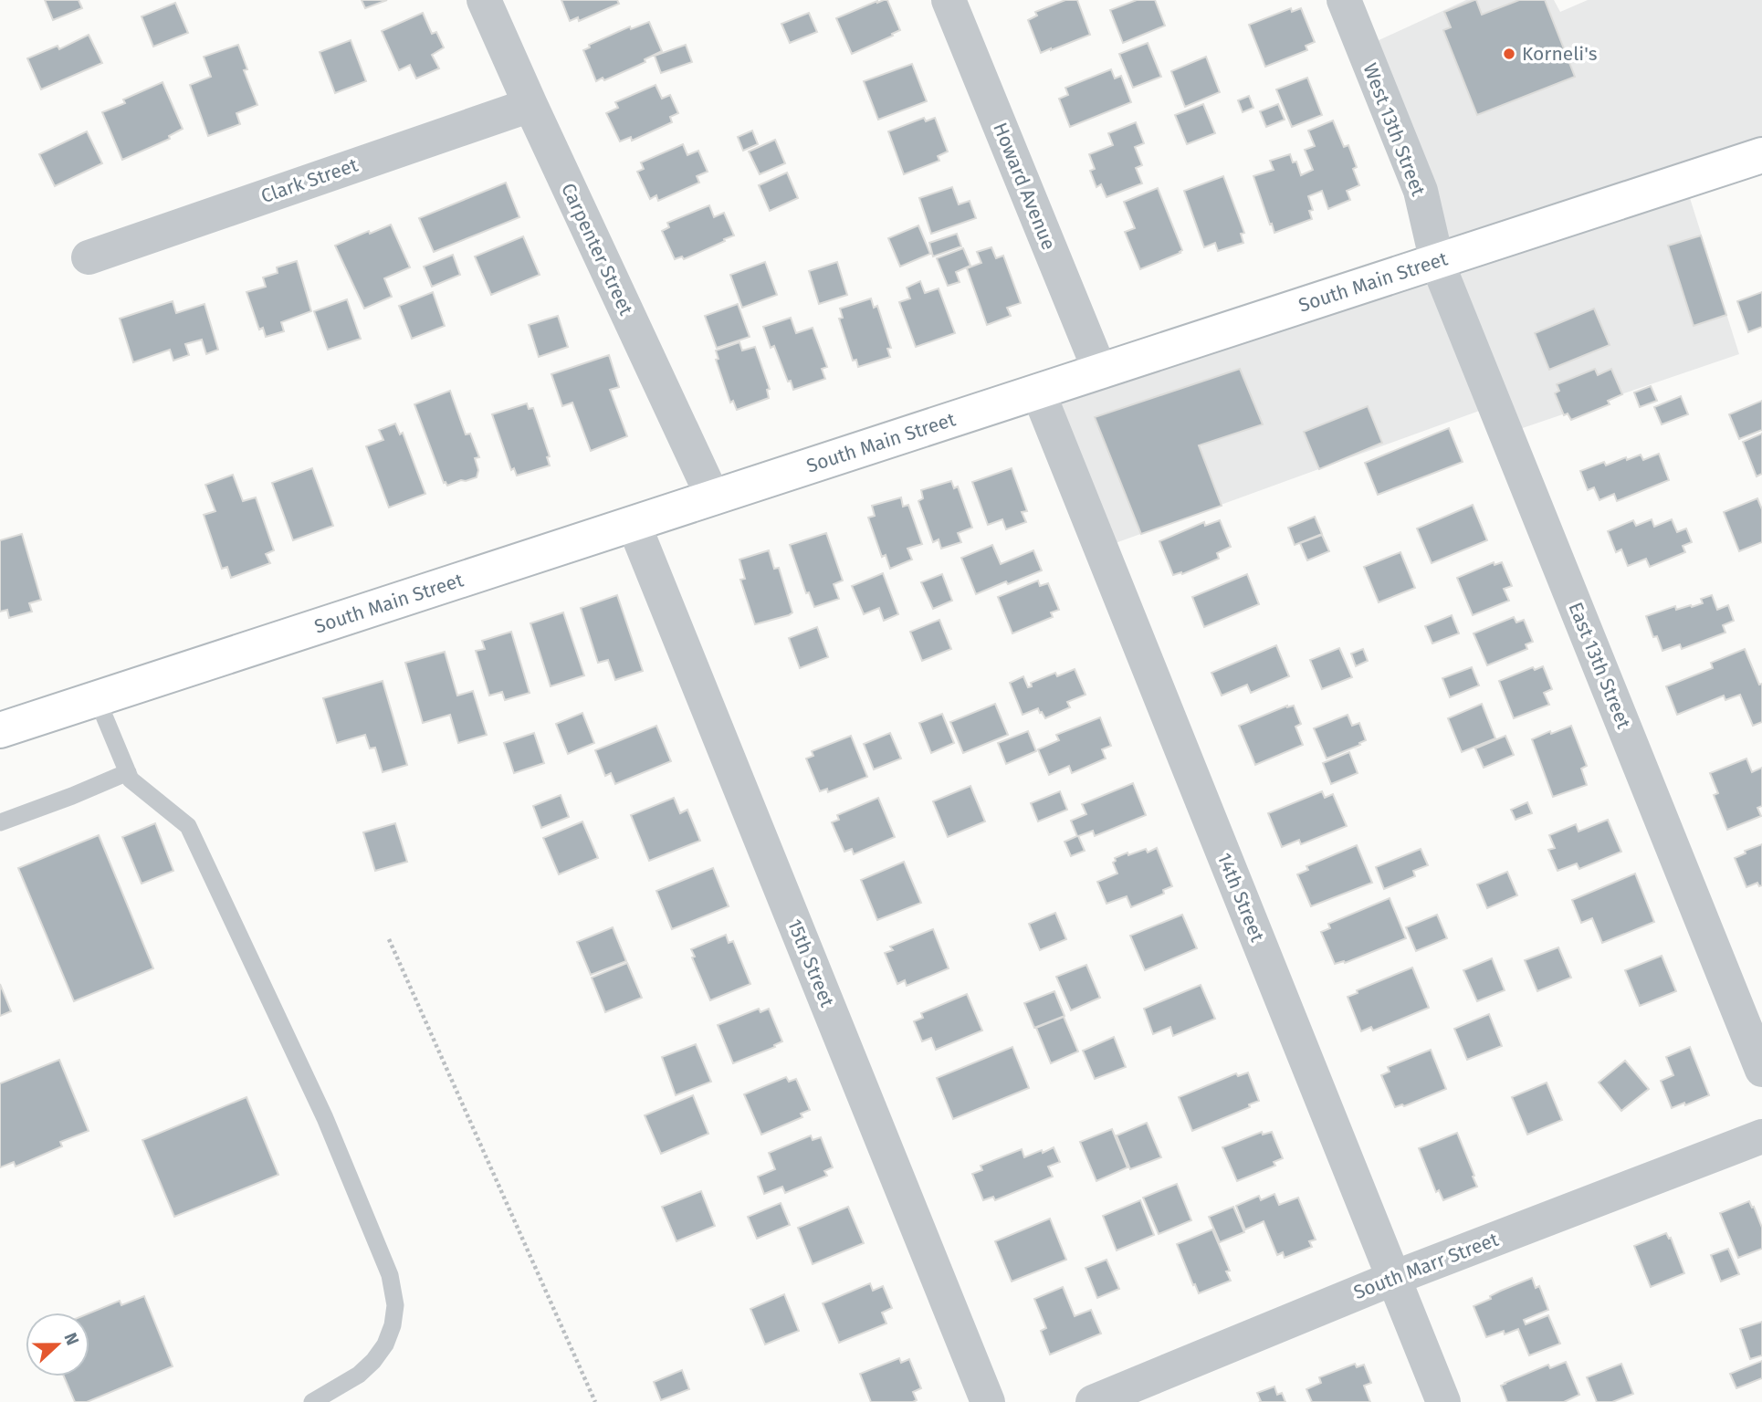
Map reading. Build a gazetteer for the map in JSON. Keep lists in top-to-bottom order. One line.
{"streets":{"main road":["South Main Street"],"street":["West 13th Street","Clark Street","Howard Avenue","Carpenter Street","East 13th Street","14th Street","15th Street","South Marr Street"]},"crossings":[["West 13th Street","South Main Street"],["West 13th Street","East 13th Street"],["Clark Street","Carpenter Street"],["Howard Avenue","South Main Street"],["Carpenter Street","South Main Street"],["South Main Street","East 13th Street"],["South Main Street","14th Street"],["South Main Street","15th Street"],["14th Street","South Marr Street"]],"places":["Korneli's"],"north":"right"}
